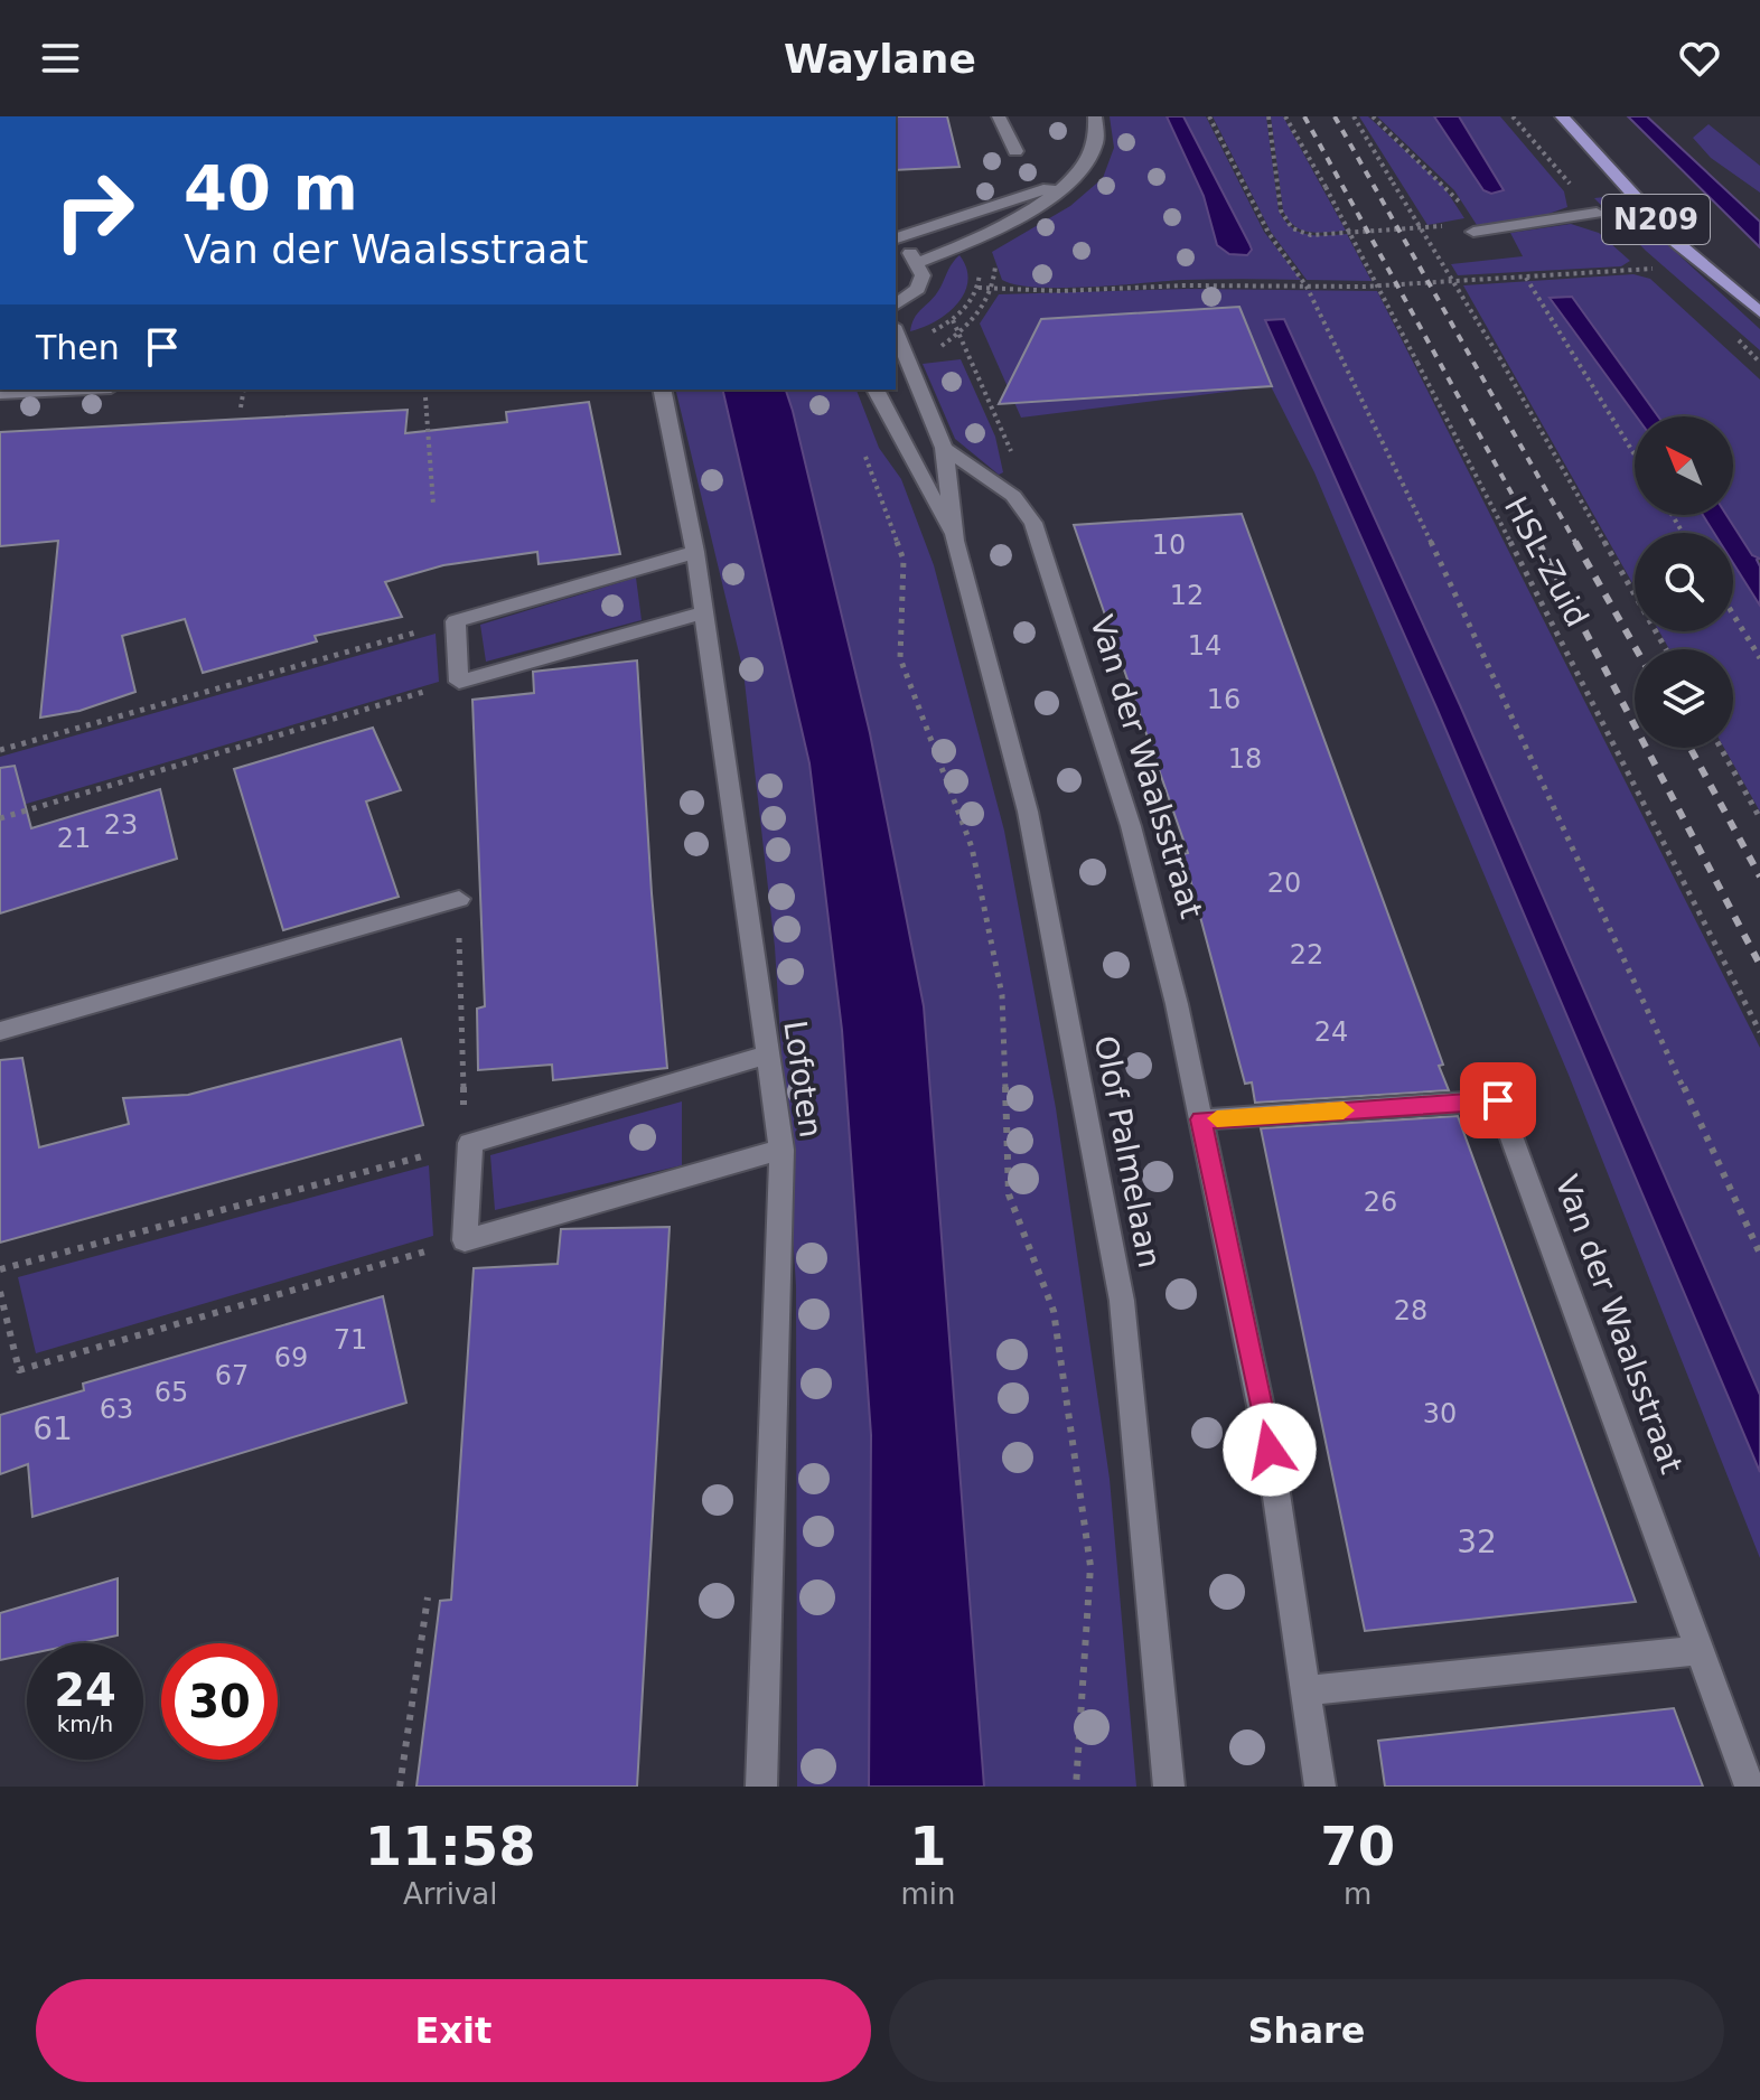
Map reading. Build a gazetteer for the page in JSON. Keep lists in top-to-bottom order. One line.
{"streets":{"main road":["N209"],"street":["Van der Waalsstraat","Lofoten","Olof Palmelaan"],"path":["HSL-Zuid"]},"crossings":[["Van der Waalsstraat","Olof Palmelaan"]],"house_numbers":["10","12","14","16","18","23","21","20","22","24","26","28","71","69","67","65","63","30","61","32"],"north":"top left","page":{"header":"Waylane","turn":["40 m","Van der Waalsstraat"],"then":"Then","speed":"24 km/h","limit":"30","eta":["11:58","Arrival","1","min","70","m"],"buttons":["Exit","Share"]}}
